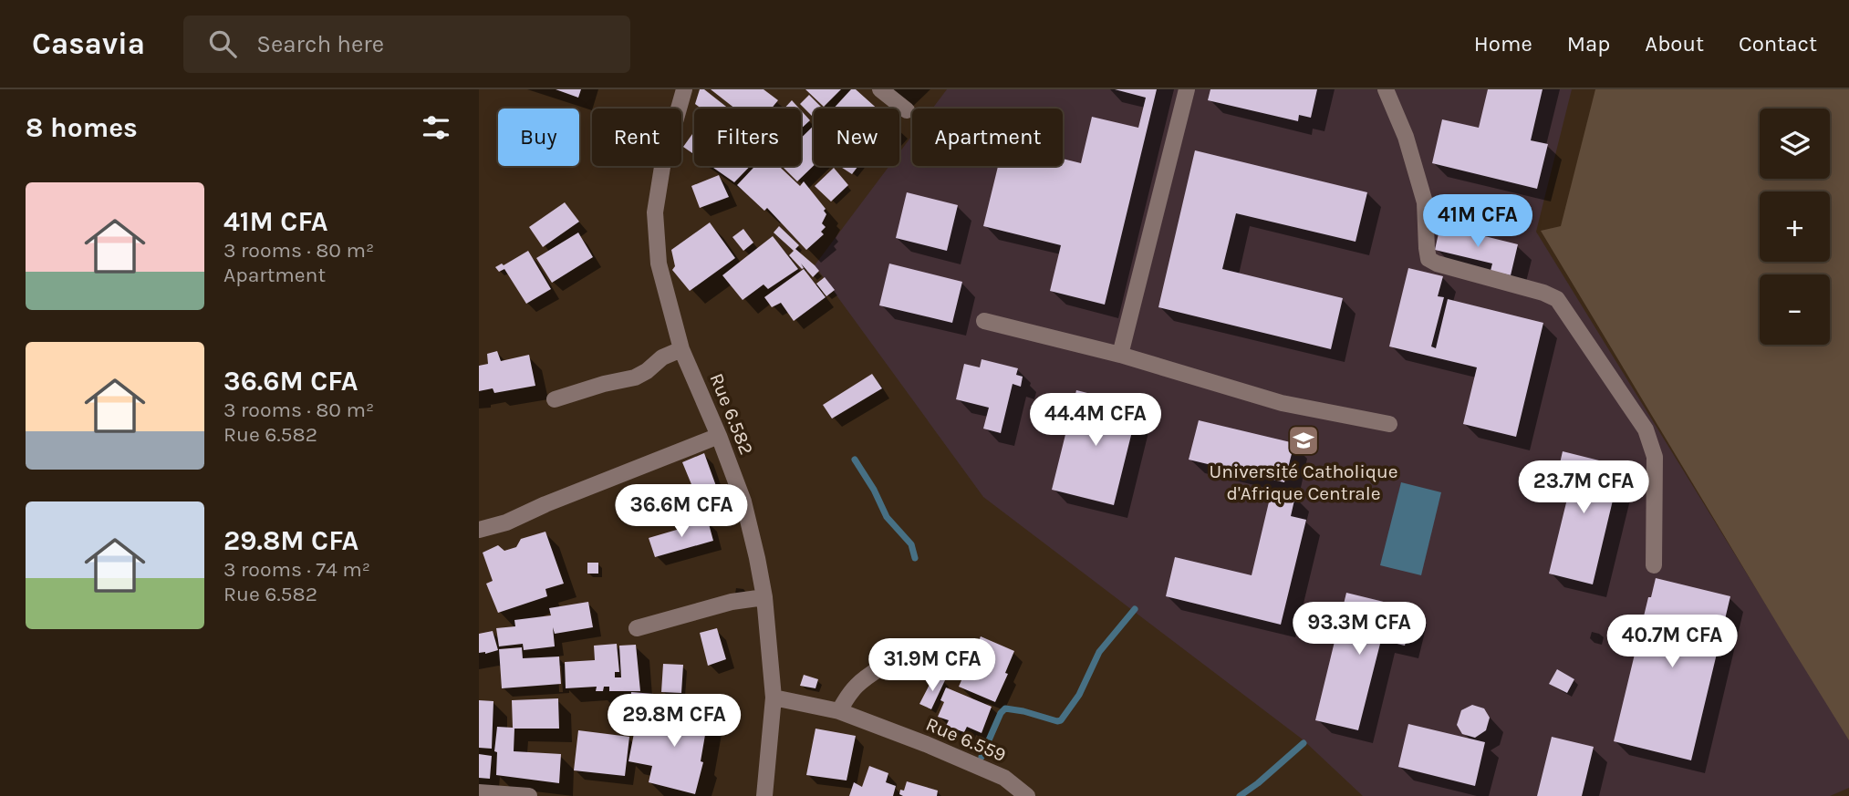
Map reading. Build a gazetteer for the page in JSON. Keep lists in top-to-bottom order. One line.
{"streets":{"street":["Rue 6.582","Rue 6.559"]},"crossings":[["Rue 6.582","Rue 6.559"]],"places":{"school or university":["Université Catholique d'Afrique Centrale"]},"page":{"header":"Casavia","search":"Search here","nav":["Home","Map","About","Contact"],"heading":"8 homes","map_buttons":["+","−"],"chip":["Buy","Rent","Filters","New","Apartment"],"list":[{"name":"41M CFA","note":"3 rooms · 80 m² · Apartment"},{"name":"36.6M CFA","note":"3 rooms · 80 m² · Rue 6.582"},{"name":"29.8M CFA","note":"3 rooms · 74 m² · Rue 6.582"}],"price":["41M CFA","44.4M CFA","23.7M CFA","36.6M CFA","93.3M CFA","40.7M CFA","31.9M CFA","29.8M CFA"]}}
